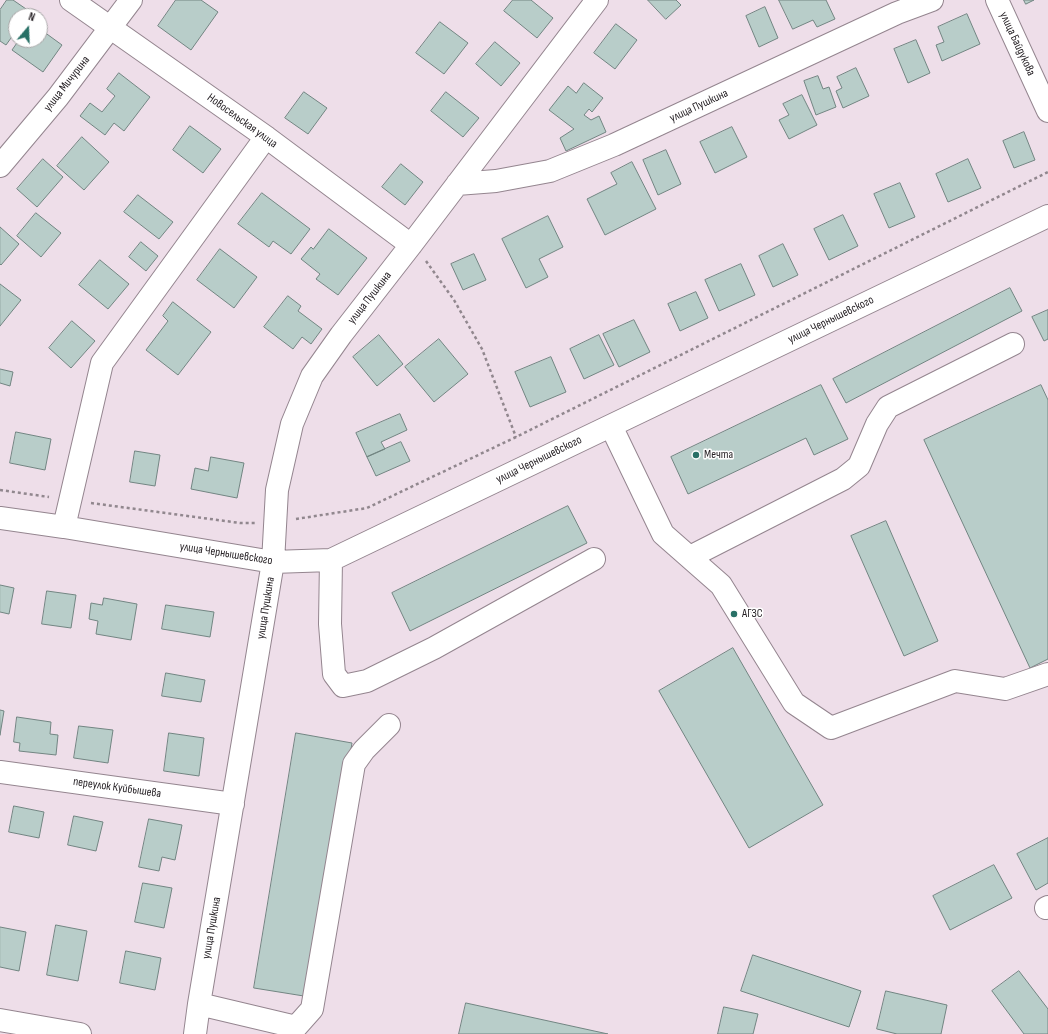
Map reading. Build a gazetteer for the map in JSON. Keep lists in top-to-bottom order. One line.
{"streets":{"street":["улица Байдукова","улица Мичурина","улица Пушкина","Новосельская улица","улица Чернышевского","переулок Куйбышева"]},"crossings":[["улица Мичурина","Новосельская улица"],["улица Пушкина","Новосельская улица"],["улица Пушкина","улица Чернышевского"],["улица Пушкина","переулок Куйбышева"]],"places":["Мечта","АГЗС"],"north":"top"}
